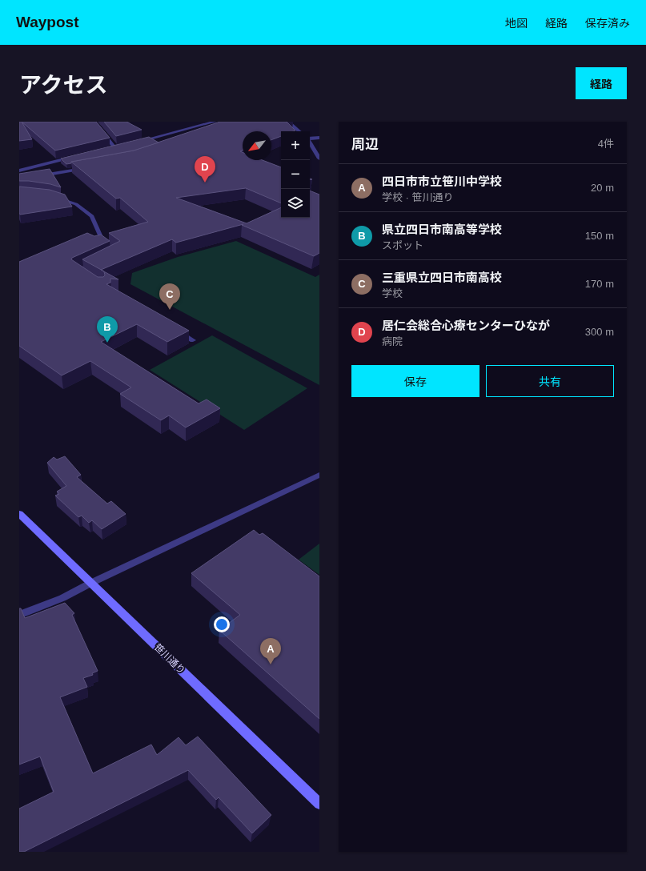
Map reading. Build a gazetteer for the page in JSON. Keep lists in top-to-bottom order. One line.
{"streets":{"street":["笹川通り"]},"north":"bottom left","page":{"header":"Waypost","nav":["地図","経路","保存済み"],"title":"アクセス","buttons":["経路",["保存","共有"]],"heading":["周辺","4件"],"map_buttons":["+","−"],"pins":["D","C","B","A"],"list":[{"mark":"A","name":"四日市市立笹川中学校","note":"学校 · 笹川通り","value":"20 m"},{"mark":"B","name":"県立四日市南高等学校","note":"スポット","value":"150 m"},{"mark":"C","name":"三重県立四日市南高校","note":"学校","value":"170 m"},{"mark":"D","name":"居仁会総合心療センターひなが","note":"病院","value":"300 m"}]}}
